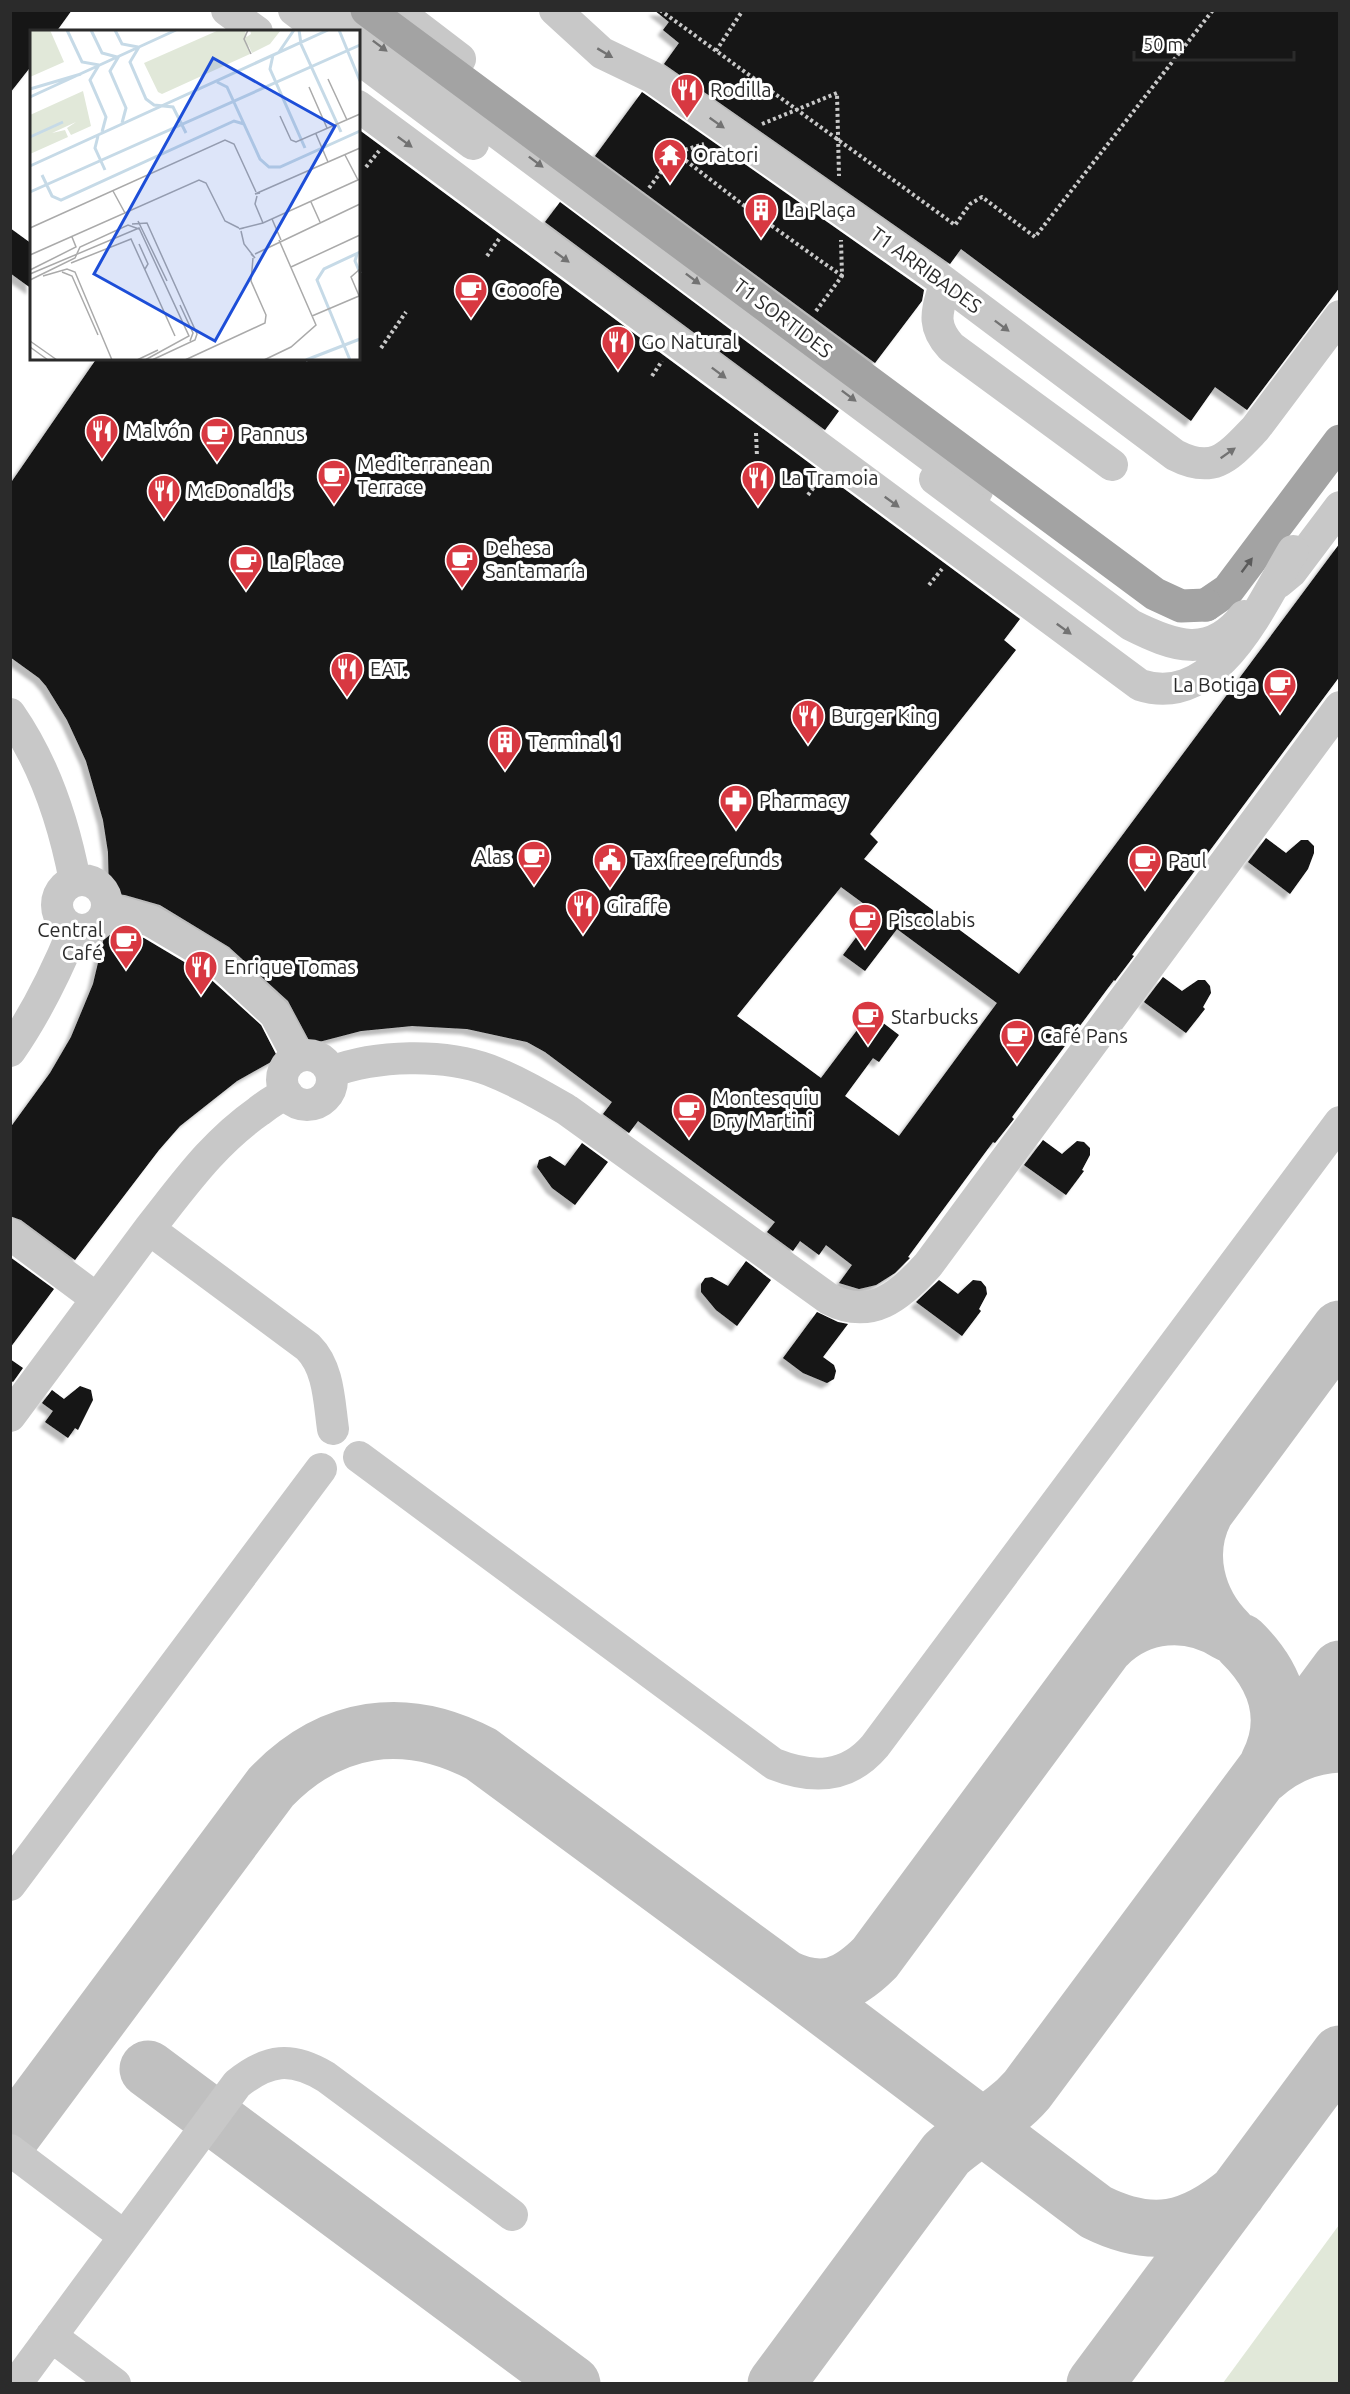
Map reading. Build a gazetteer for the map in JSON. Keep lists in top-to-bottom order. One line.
{"streets":{"main road":["T1 SORTIDES"],"lane":["T1 ARRIBADES"]},"one_way":["T1 SORTIDES"],"places":{"restaurant":["Rodilla","Go Natural","Malvón","La Tramoia","McDonald's","EAT.","Burger King","Giraffe","Enrique Tomas"],"temple":["Oratori"],"building":["La Plaça","Terminal 1"],"cafe":["Cooofe","Pannus","Mediterranean Terrace","Dehesa Santamaría","La Place","La Botiga","Alas","Paul","Piscolabis","Central Café","Starbucks","Café Pans","Montesquiu Dry Martini"],"pharmacy":["Pharmacy"],"public building":["Tax free refunds"]},"scale_bar":"50 m"}
